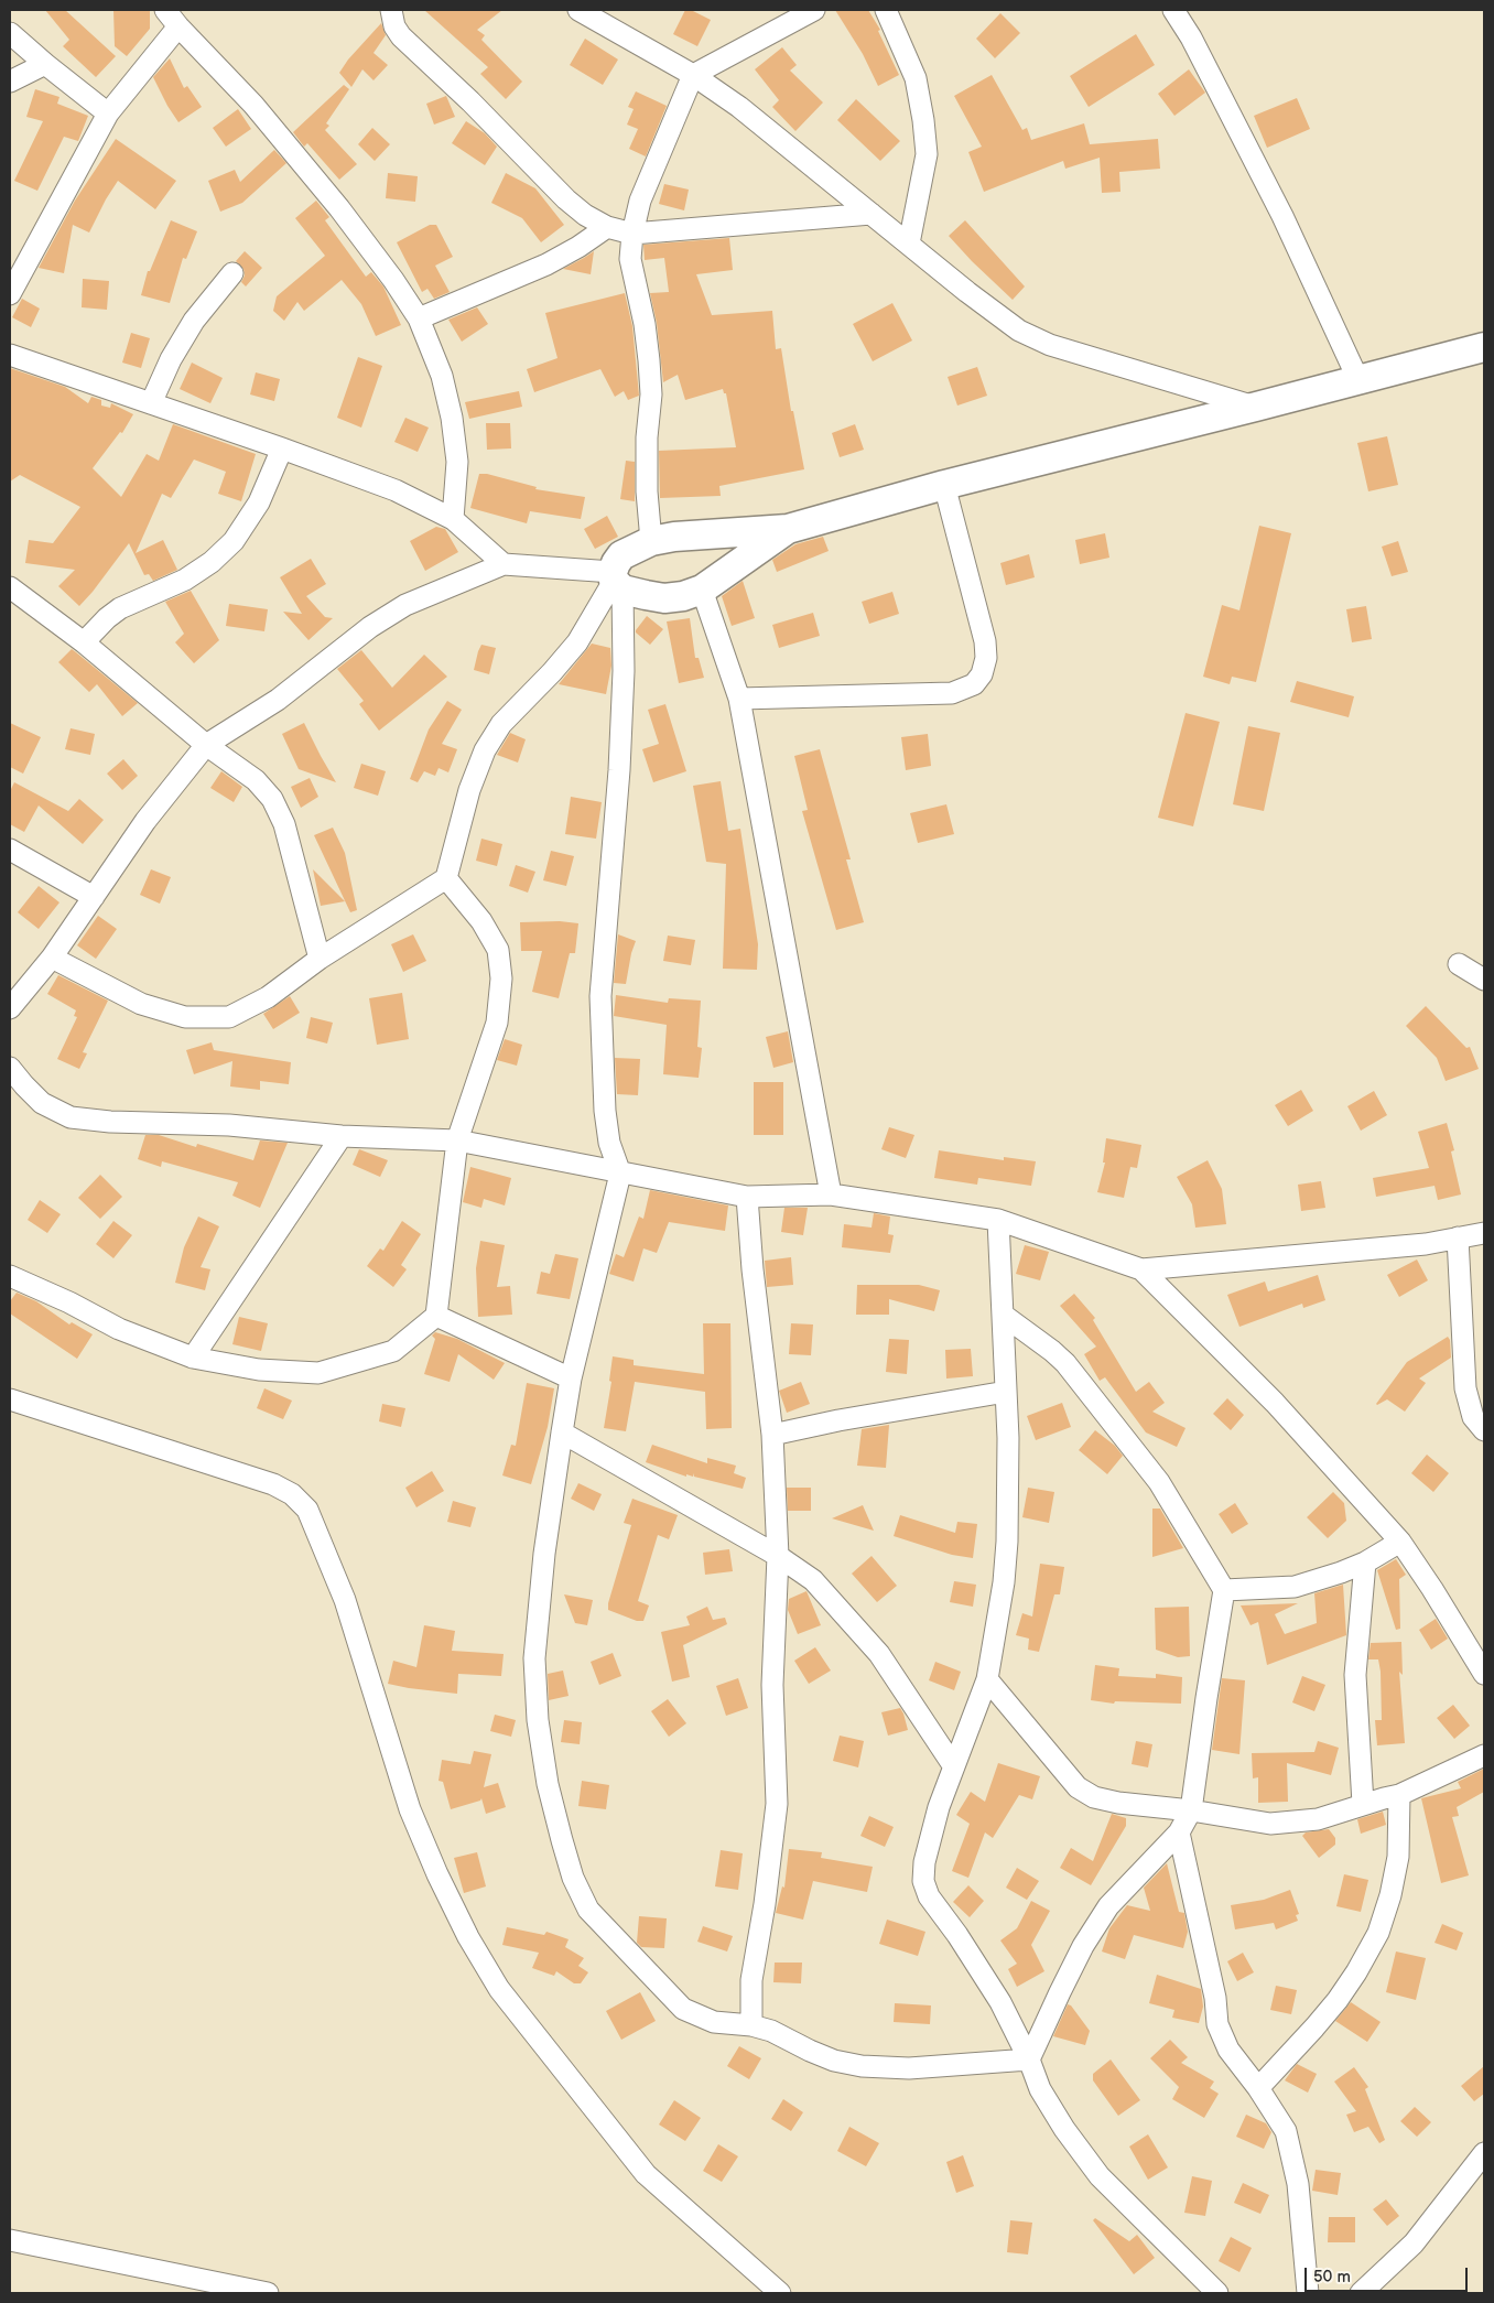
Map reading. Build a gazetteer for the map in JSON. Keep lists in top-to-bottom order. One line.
{"scale_bar":"50 m"}
